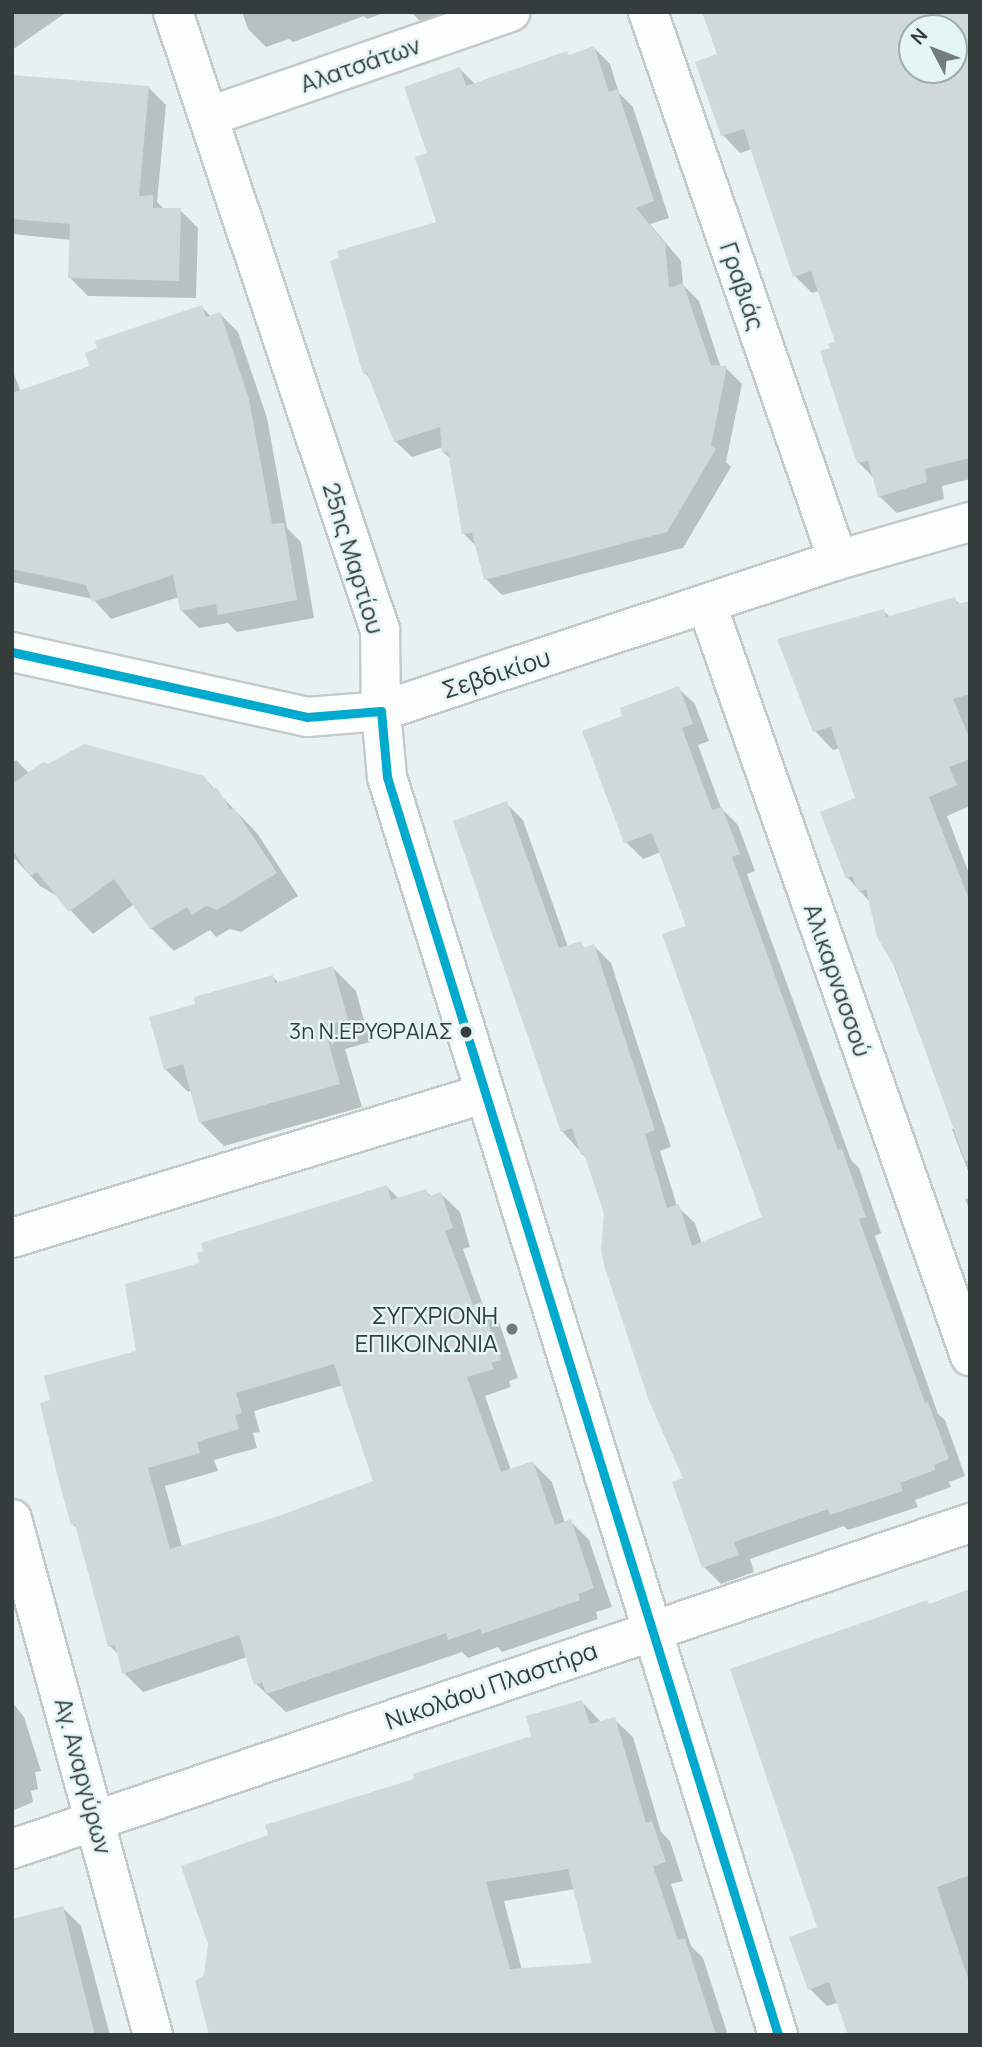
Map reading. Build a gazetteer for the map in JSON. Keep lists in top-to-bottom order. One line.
{"streets":{"street":["Αλατσάτων","Γραβιάς","25ης Μαρτίου","Σεβδικίου","Αλικαρνασσού","Νικολάου Πλαστήρα","Αγ. Αναργύρων"]},"crossings":[["Αλατσάτων","25ης Μαρτίου"],["Γραβιάς","Σεβδικίου"],["25ης Μαρτίου","Σεβδικίου"],["25ης Μαρτίου","Νικολάου Πλαστήρα"],["Σεβδικίου","Αλικαρνασσού"],["Νικολάου Πλαστήρα","Αγ. Αναργύρων"]],"places":["3η Ν.ΕΡΥΘΡΑΙΑΣ","ΣΥΓΧΡΙΟΝΗ ΕΠΙΚΟΙΝΩΝΙΑ"],"north":"top left"}
